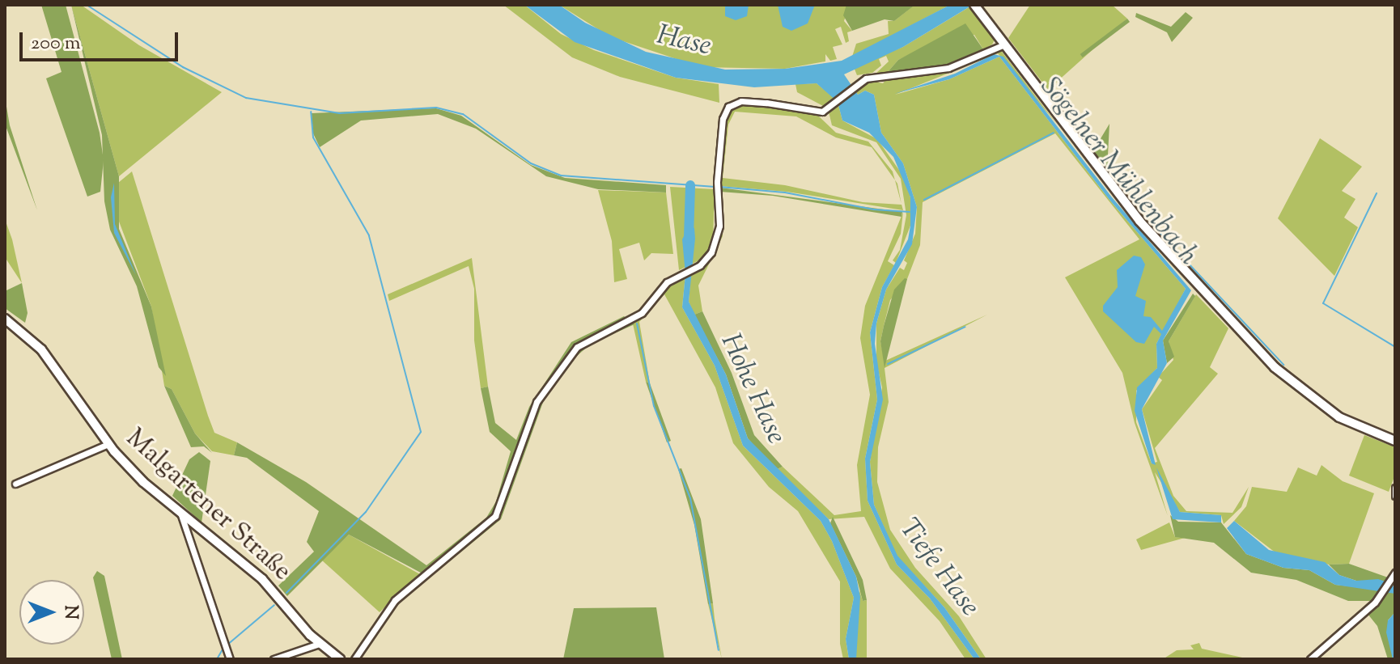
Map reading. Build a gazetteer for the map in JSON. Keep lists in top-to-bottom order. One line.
{"streets":{"street":["Malgartener Straße"]},"water":["Hase","Sögelner Mühlenbach","Hohe Hase","Tiefe Hase"],"scale_bar":"200 m","north":"right"}
